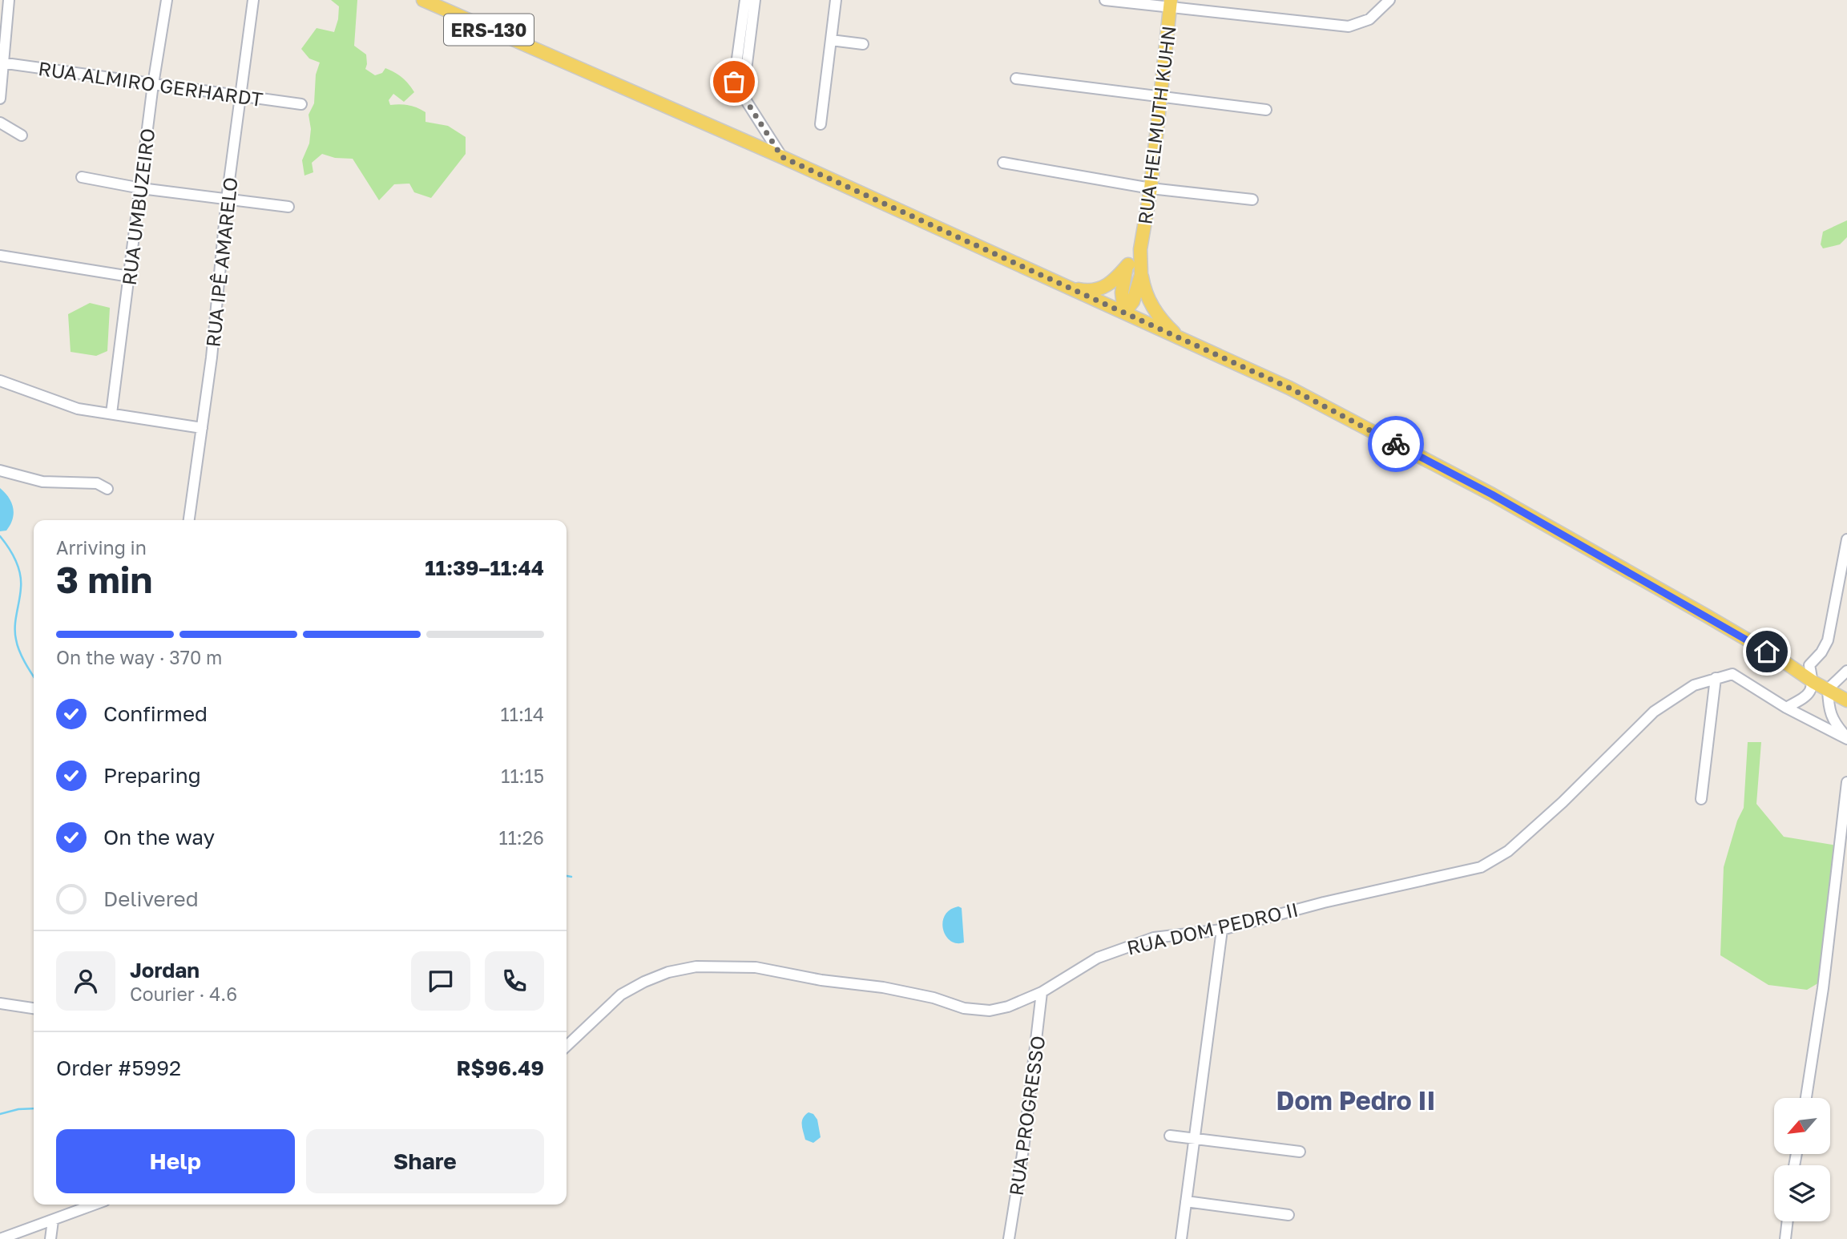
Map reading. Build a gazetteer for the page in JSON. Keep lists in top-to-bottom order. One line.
{"streets":{"main road":["ERS-130","RUA HELMUTH KUHN"],"street":["RUA ALMIRO GERHARDT","RUA UMBUZEIRO","RUA IPÊ AMARELO","RUA DOM PEDRO II","RUA PROGRESSO"]},"crossings":[["ERS-130","RUA HELMUTH KUHN"],["RUA ALMIRO GERHARDT","RUA UMBUZEIRO"],["RUA ALMIRO GERHARDT","RUA IPÊ AMARELO"],["RUA DOM PEDRO II","RUA PROGRESSO"]],"districts":["Dom Pedro II"],"north":"bottom left","page":{"heading":["3 min","Arriving in","11:39–11:44"],"panel":["Jordan","Courier · 4.6","Order #5992","R$96.49"],"bar":"On the way · 370 m","list":[["Confirmed","11:14"],["Preparing","11:15"],["On the way","11:26"],"Delivered"],"buttons":["Help","Share"]}}
